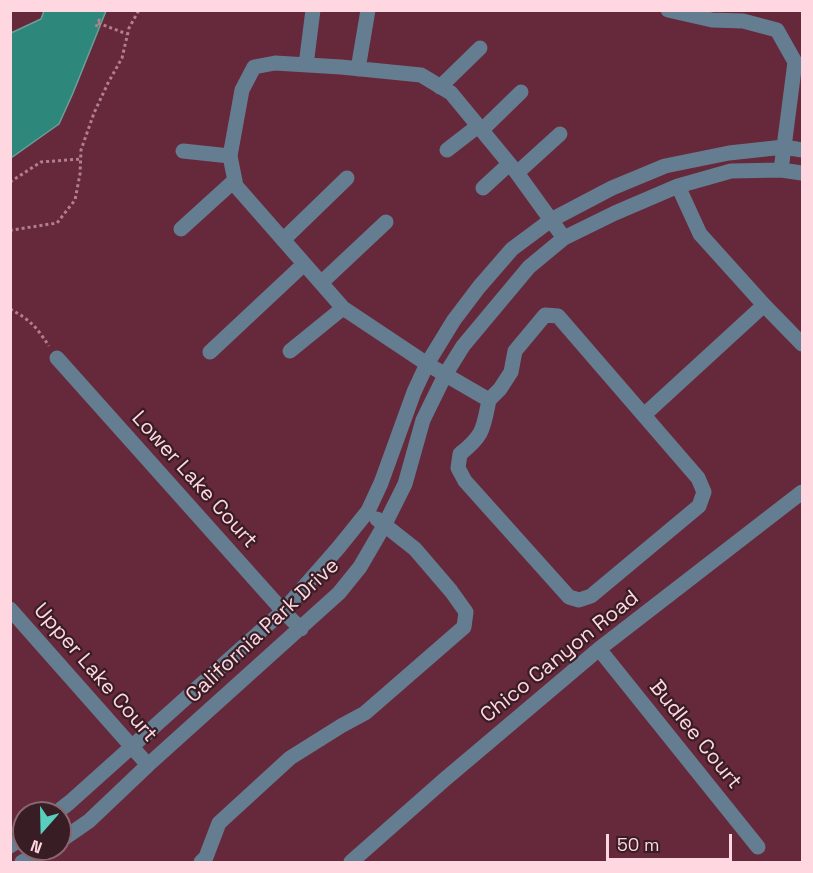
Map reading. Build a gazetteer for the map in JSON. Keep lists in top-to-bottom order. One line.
{"streets":{"street":["Lower Lake Court","California Park Drive","Chico Canyon Road","Upper Lake Court","Budlee Court"]},"crossings":[["Lower Lake Court","California Park Drive"],["California Park Drive","Upper Lake Court"],["Chico Canyon Road","Budlee Court"]],"scale_bar":"50 m","north":"bottom"}
